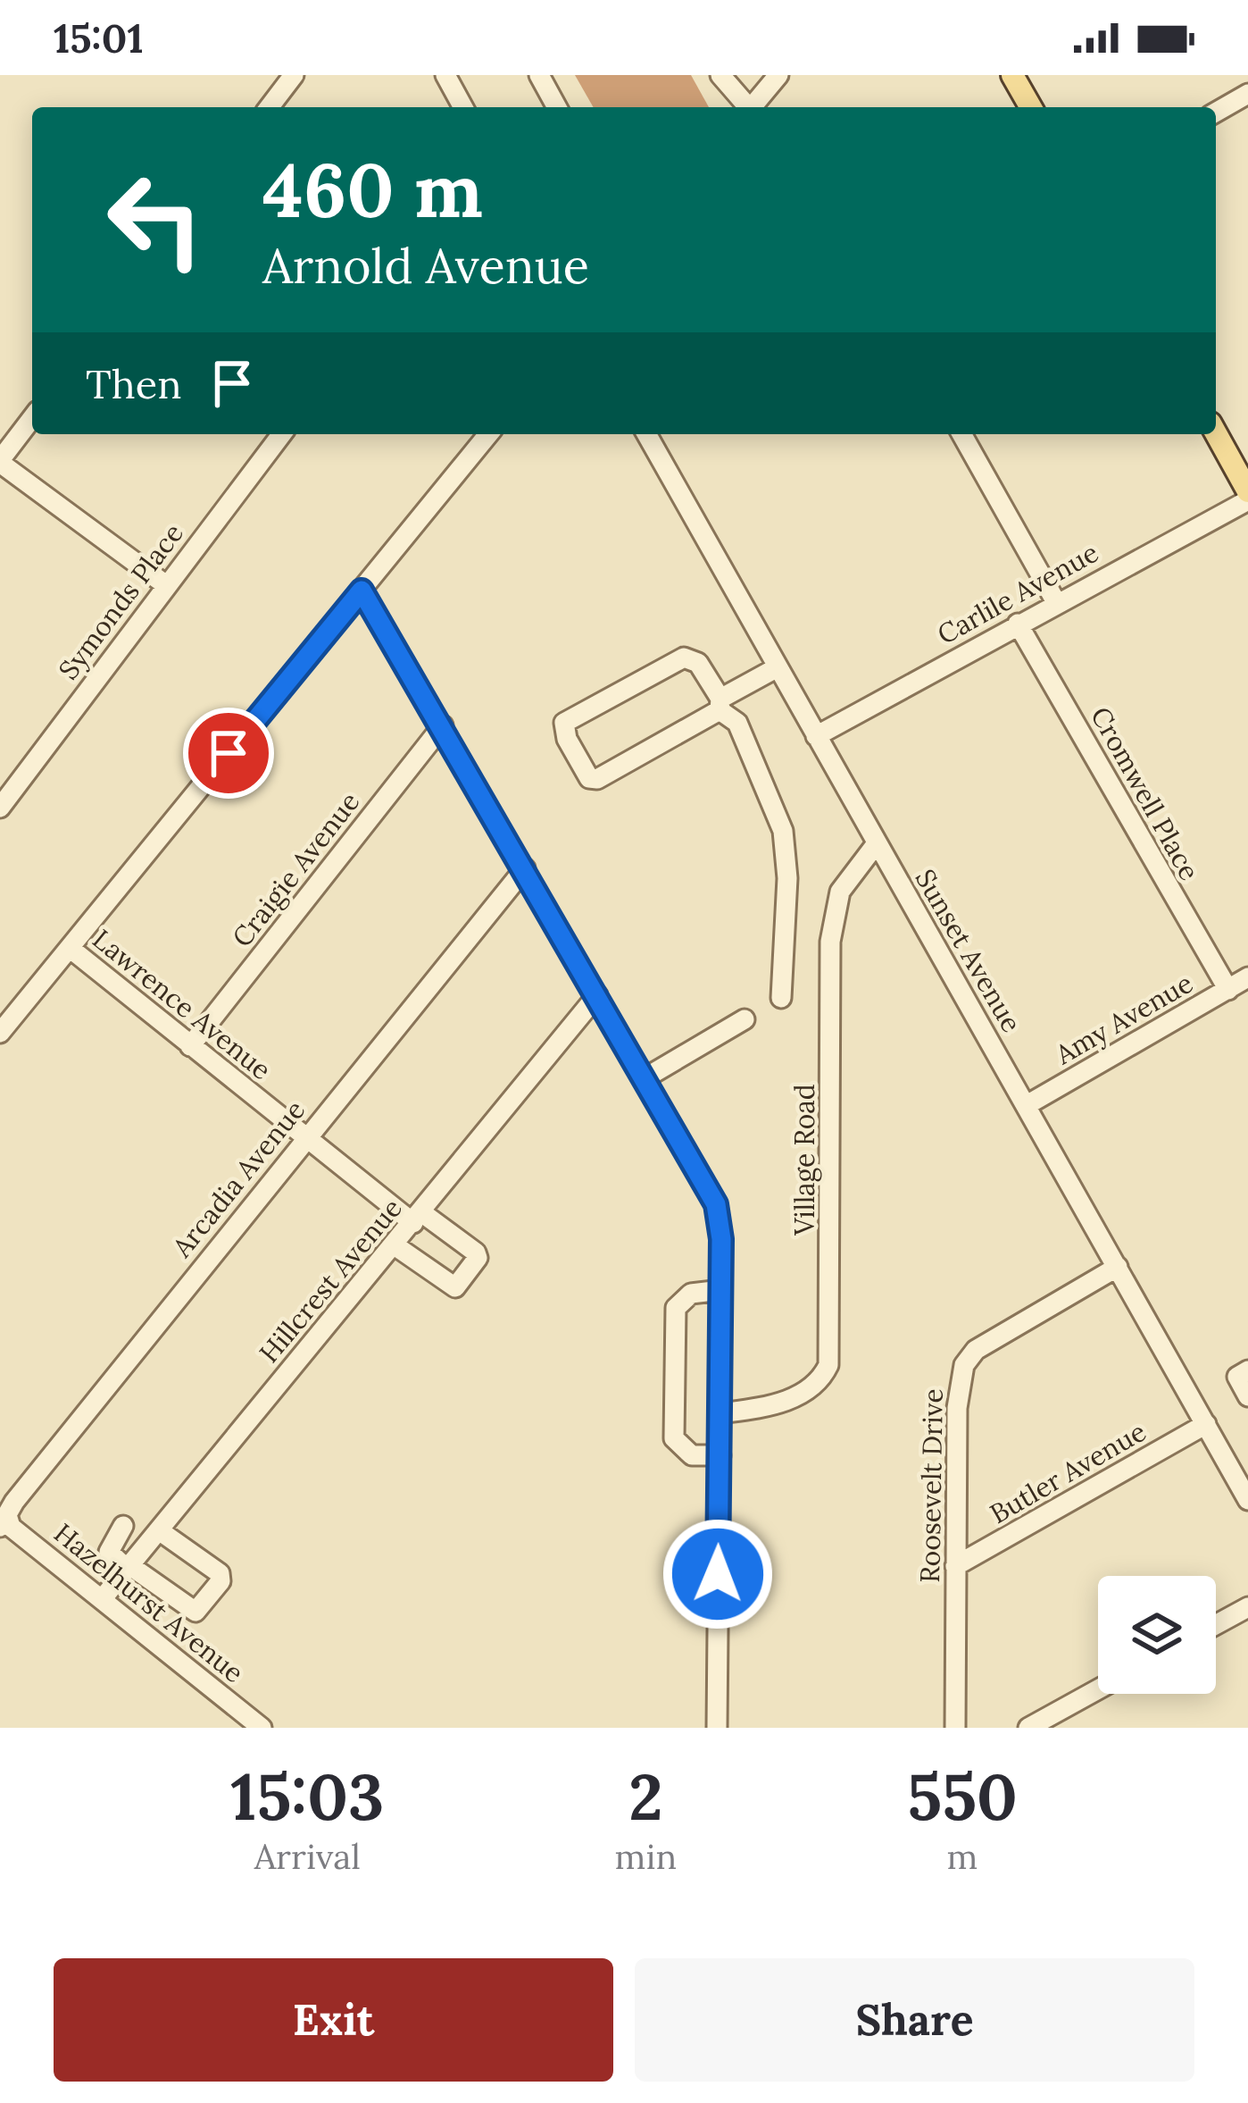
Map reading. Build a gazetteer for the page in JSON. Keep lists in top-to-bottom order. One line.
{"streets":{"street":["Carlile Avenue","Symonds Place","Cromwell Place","Craigie Avenue","Sunset Avenue","Lawrence Avenue","Amy Avenue","Village Road","Arcadia Avenue","Hillcrest Avenue","Butler Avenue","Roosevelt Drive","Hazelhurst Avenue"]},"crossings":[["Carlile Avenue","Cromwell Place"],["Carlile Avenue","Sunset Avenue"],["Cromwell Place","Amy Avenue"],["Craigie Avenue","Lawrence Avenue"],["Sunset Avenue","Amy Avenue"],["Sunset Avenue","Village Road"],["Sunset Avenue","Butler Avenue"],["Sunset Avenue","Roosevelt Drive"],["Lawrence Avenue","Arcadia Avenue"],["Lawrence Avenue","Hillcrest Avenue"],["Arcadia Avenue","Hazelhurst Avenue"],["Hillcrest Avenue","Hazelhurst Avenue"],["Butler Avenue","Roosevelt Drive"]],"page":{"status":"15:01","turn":["460 m","Arnold Avenue"],"then":"Then","eta":["15:03","Arrival","2","min","550","m"],"buttons":["Exit","Share"]}}
